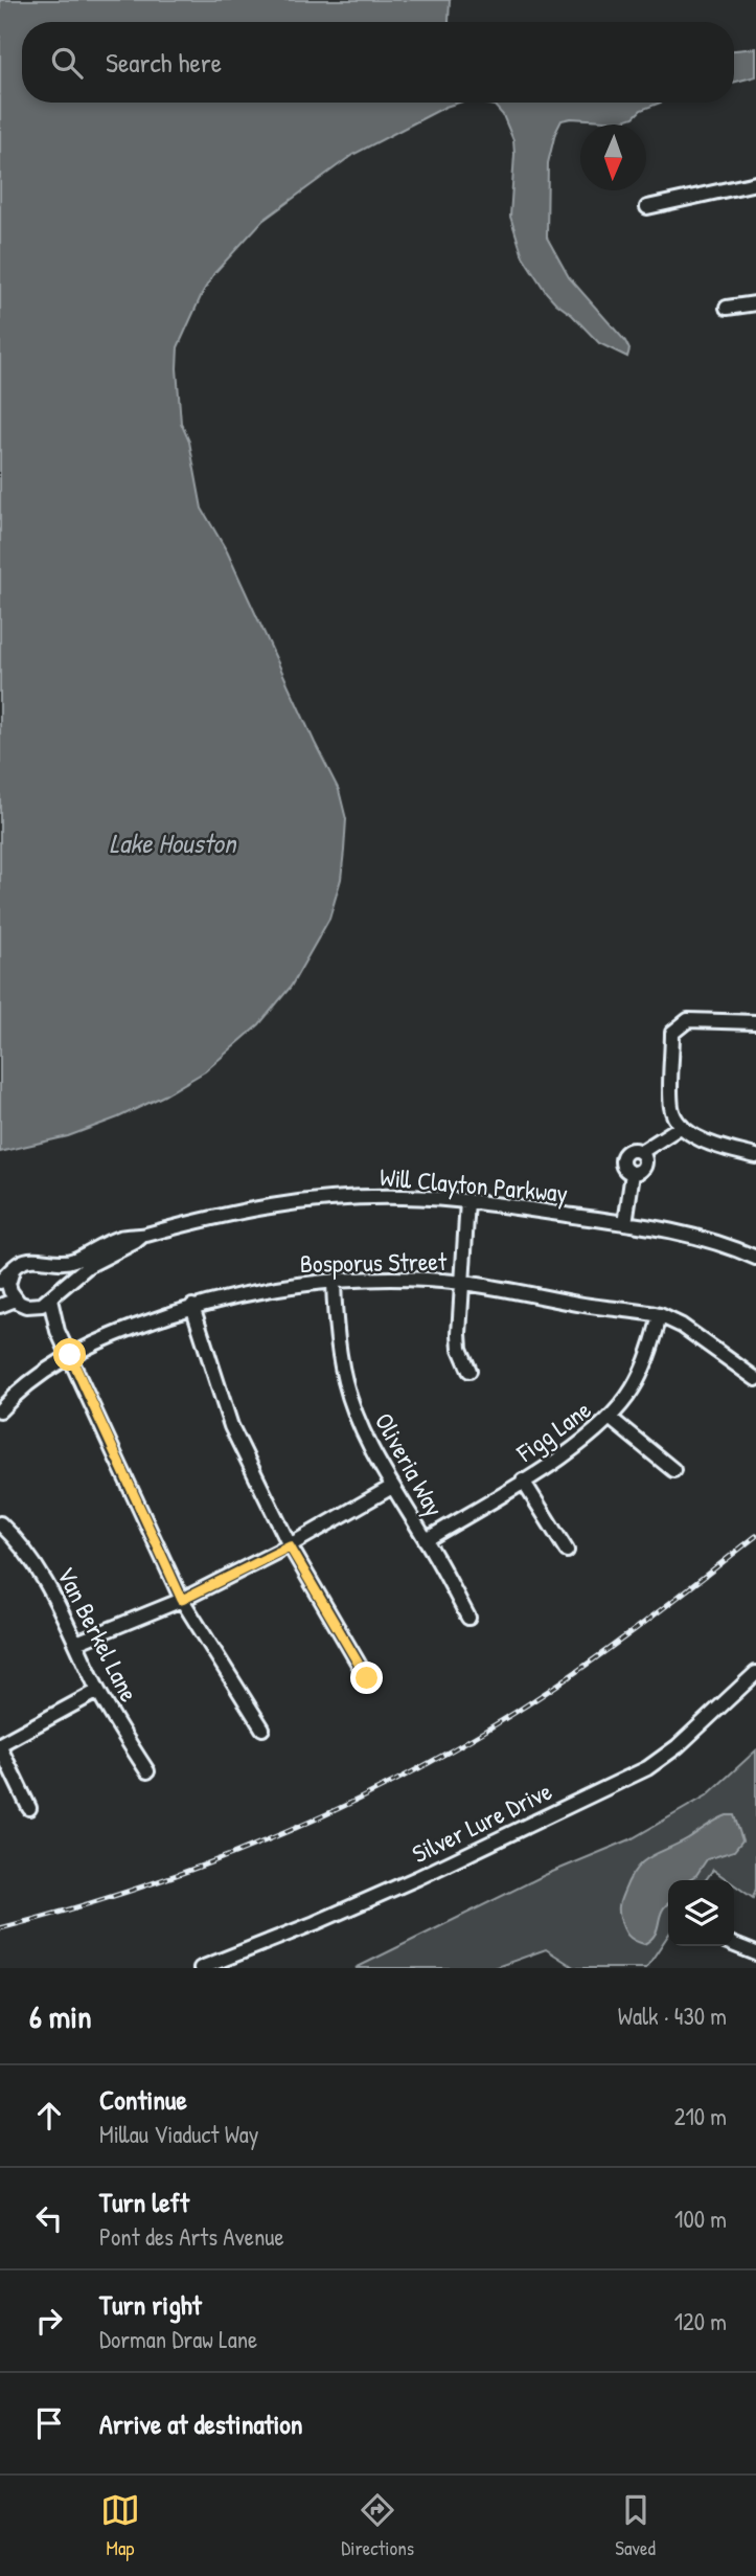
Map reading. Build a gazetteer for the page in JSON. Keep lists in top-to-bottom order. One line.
{"streets":{"street":["Will Clayton Parkway","Bosporus Street","Figg Lane","Oliveria Way","Van Berkel Lane","Silver Lure Drive"]},"crossings":[["Bosporus Street","Figg Lane"],["Bosporus Street","Oliveria Way"],["Figg Lane","Oliveria Way"]],"water":["Lake Houston"],"north":"bottom","page":{"search":"Search here","heading":["6 min","Walk · 430 m"],"list":[["Continue","Millau Viaduct Way","210 m"],["Turn left","Pont des Arts Avenue","100 m"],["Turn right","Dorman Draw Lane","120 m"],"Arrive at destination"],"nav":["Map","Directions","Saved"]}}
